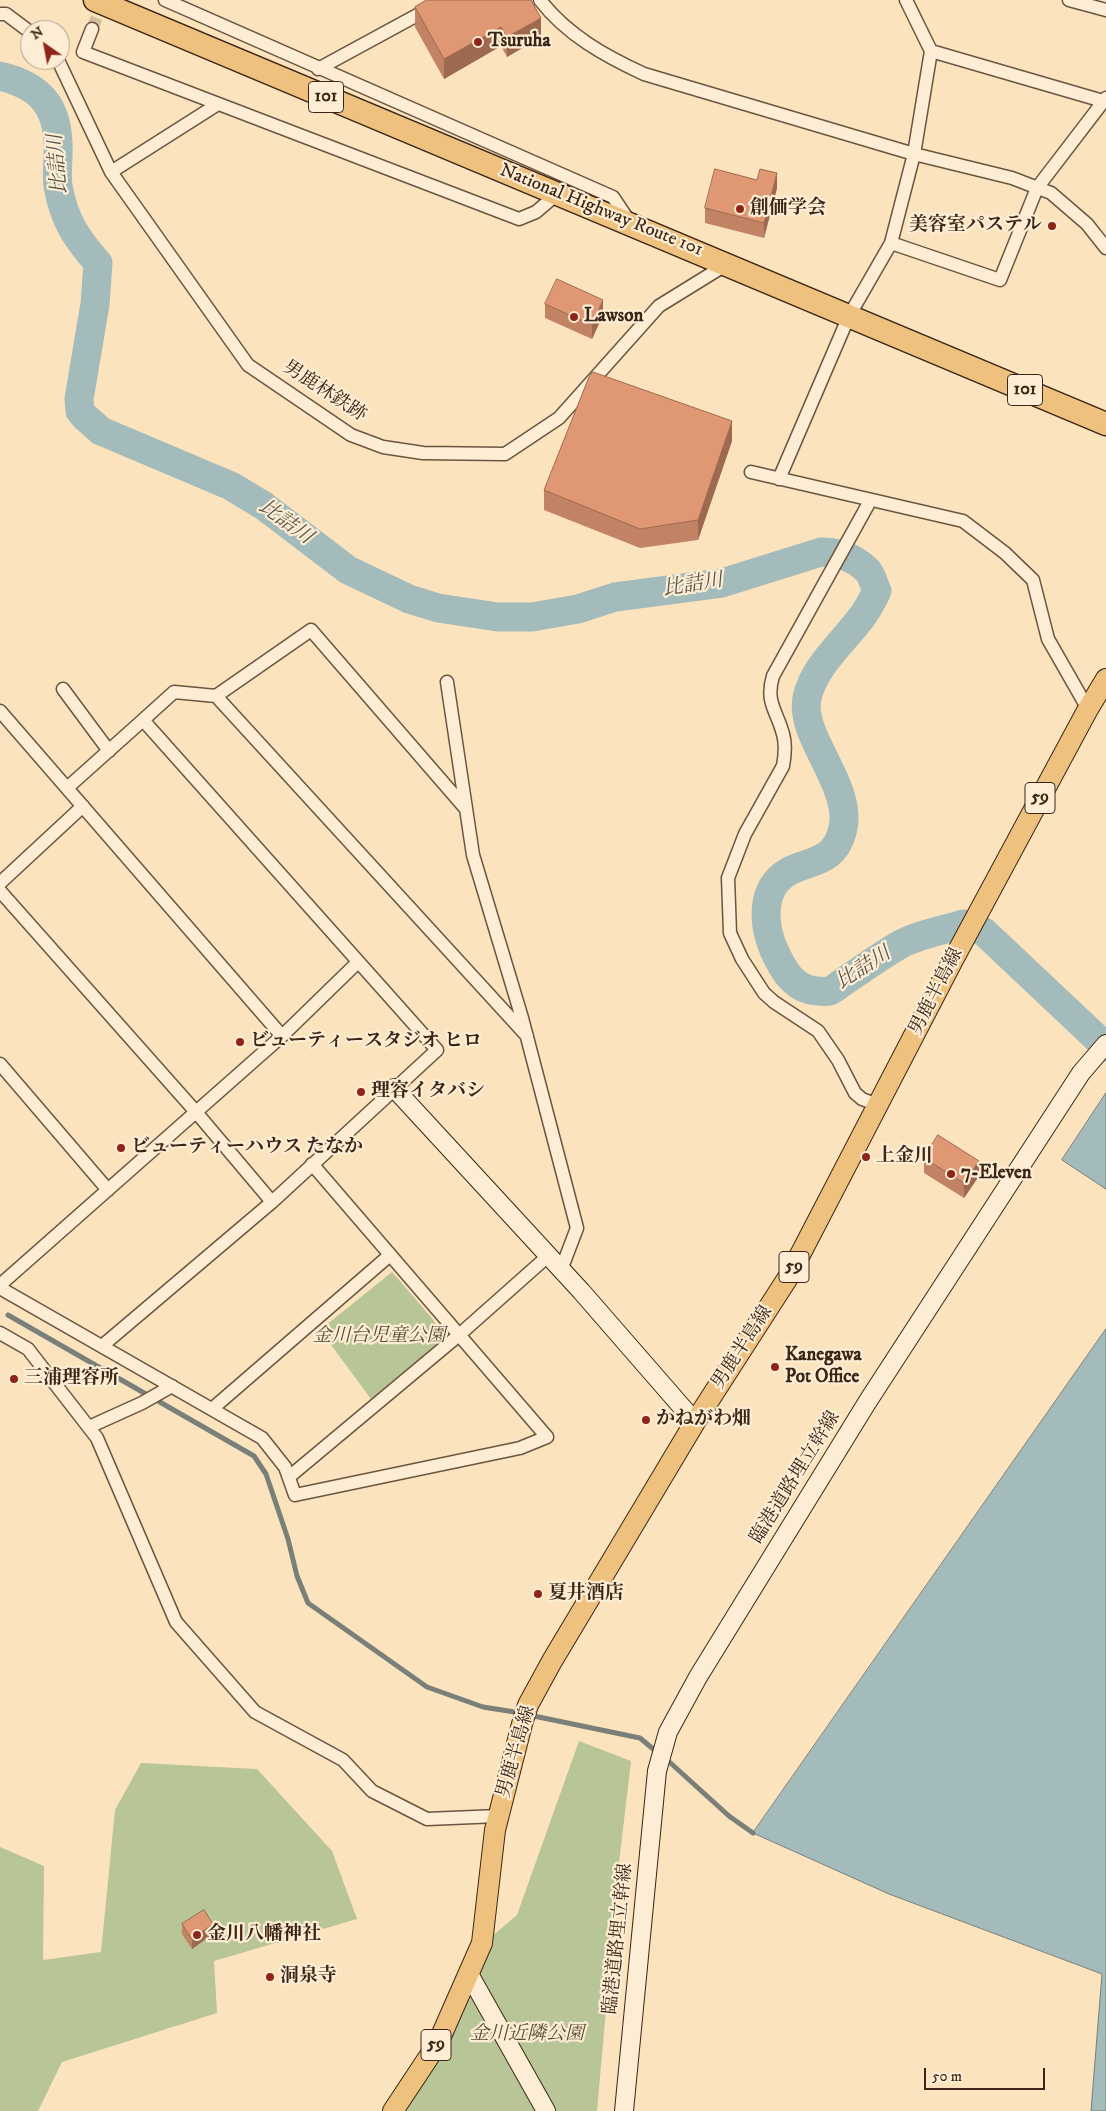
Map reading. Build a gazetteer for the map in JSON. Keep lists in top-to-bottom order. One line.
{"streets":{"highway":["101","National Highway Route 101"],"main road":["59","男鹿半島線"],"street":["男鹿林鉄跡","臨港道路埋立幹線"]},"crossings":[["National Highway Route 101","男鹿林鉄跡"]],"water":["比詰川"],"parks":["金川台児童公園","金川近隣公園"],"places":["Tsuruha","創価学会","美容室パステル","Lawson","ビューティースタジオ ヒロ","理容イタバシ","ビューティーハウス たなか","上金川","7-Eleven","Kanegawa Pot Office","三浦理容所","かねがわ畑","夏井酒店","金川八幡神社","洞泉寺"],"scale_bar":"50 m","north":"top left"}
